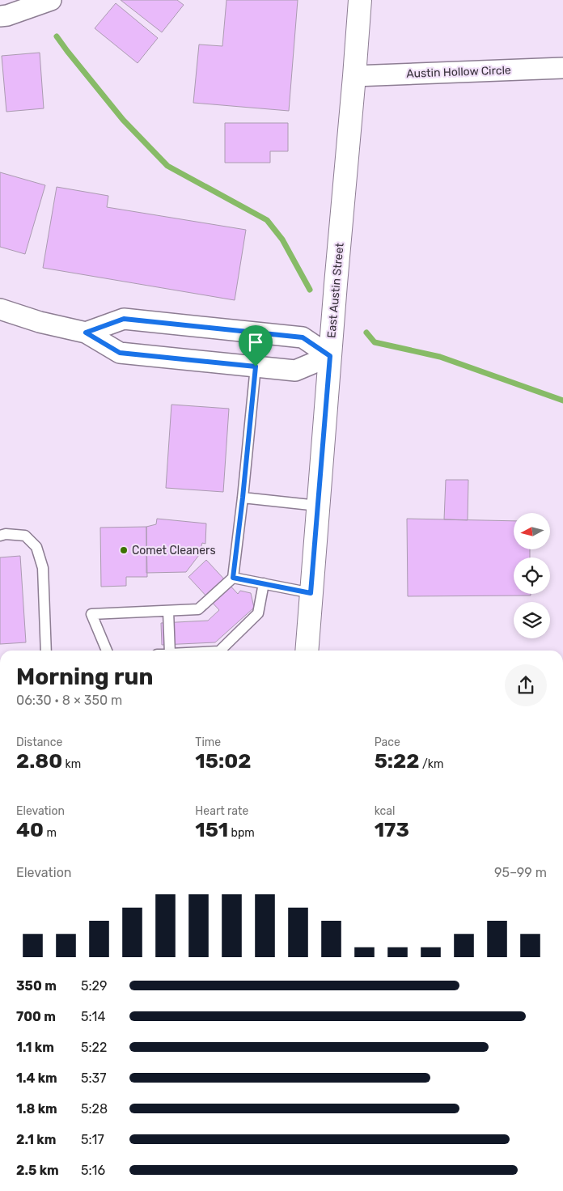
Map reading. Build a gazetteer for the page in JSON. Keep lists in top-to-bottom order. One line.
{"streets":{"main road":["East Austin Street"],"street":["Austin Hollow Circle"]},"crossings":[["Austin Hollow Circle","East Austin Street"]],"places":["Comet Cleaners"],"north":"left","page":{"heading":["Morning run","06:30 · 8 × 350 m"],"stats":[["Distance","2.80 km"],["Time","15:02"],["Pace","5:22 /km"],["Elevation","40 m"],["Heart rate","151 bpm"],["kcal","173"]],"chart":["Elevation","95–99 m"],"list":[{"name":"350 m","note":"5:29"},{"name":"700 m","note":"5:14"},{"name":"1.1 km","note":"5:22"},{"name":"1.4 km","note":"5:37"},{"name":"1.8 km","note":"5:28"},{"name":"2.1 km","note":"5:17"},{"name":"2.5 km","note":"5:16"}]}}
